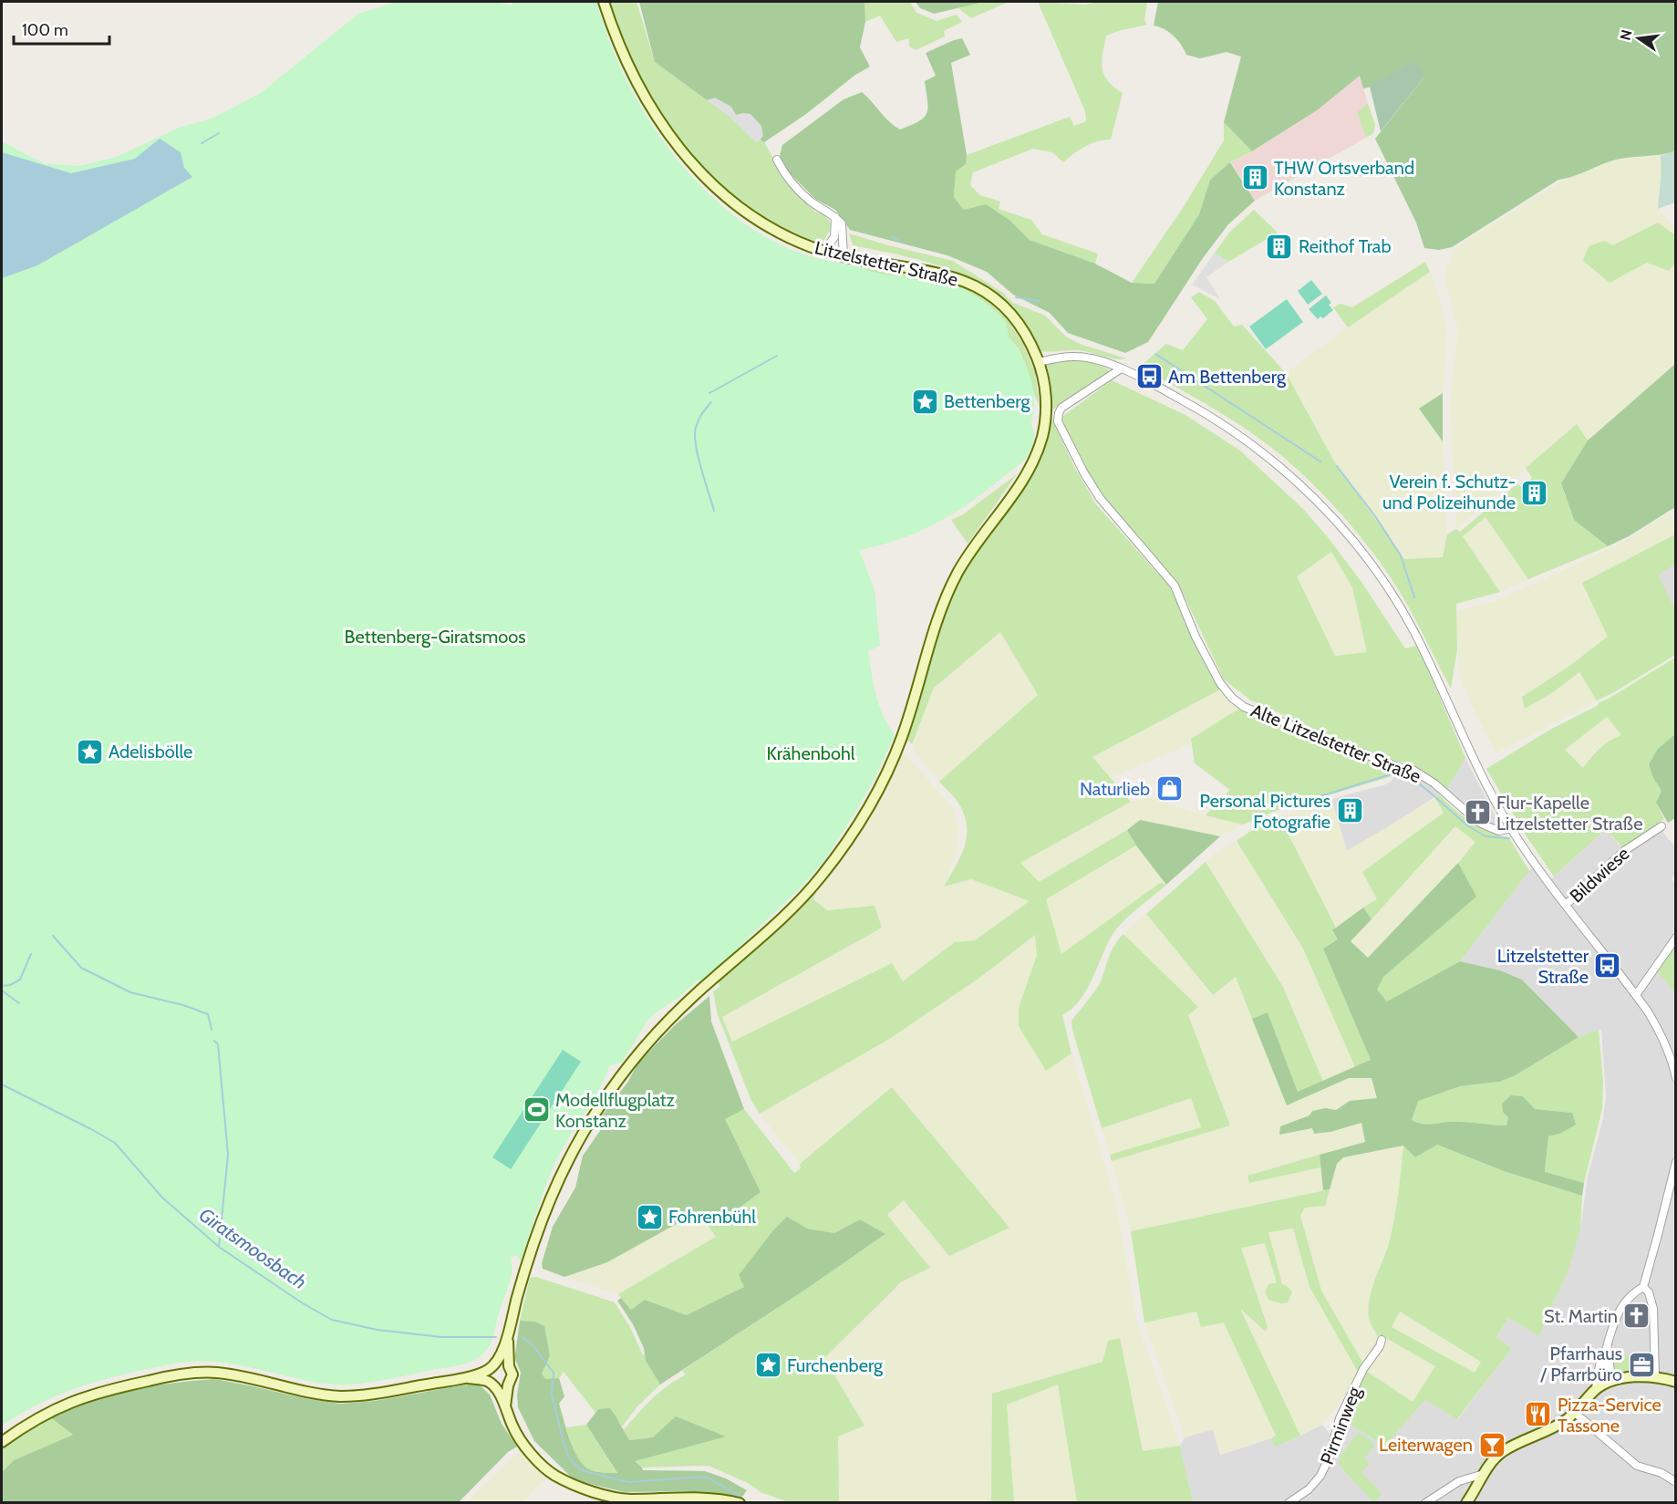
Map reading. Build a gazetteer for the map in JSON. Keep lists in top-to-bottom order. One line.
{"streets":{"main road":["Litzelstetter Straße"],"street":["Alte Litzelstetter Straße","Bildwiese","Pirminweg"]},"water":["Giratsmoosbach"],"parks":["Bettenberg-Giratsmoos","Krähenbohl"],"places":{"building":["THW Ortsverband Konstanz","Reithof Trab","Verein f. Schutz- und Polizeihunde","Personal Pictures Fotografie"],"bus stop":["Am Bettenberg","Litzelstetter Straße"],"place":["Bettenberg","Adelisbölle","Fohrenbühl","Furchenberg"],"shop":["Naturlieb"],"church":["Flur-Kapelle Litzelstetter Straße","St. Martin"],"sports":["Modellflugplatz Konstanz"],"office":["Pfarrhaus / Pfarrbüro"],"restaurant":["Pizza-Service Tassone"],"bar":["Leiterwagen"]},"scale_bar":"100 m","north":"left"}
